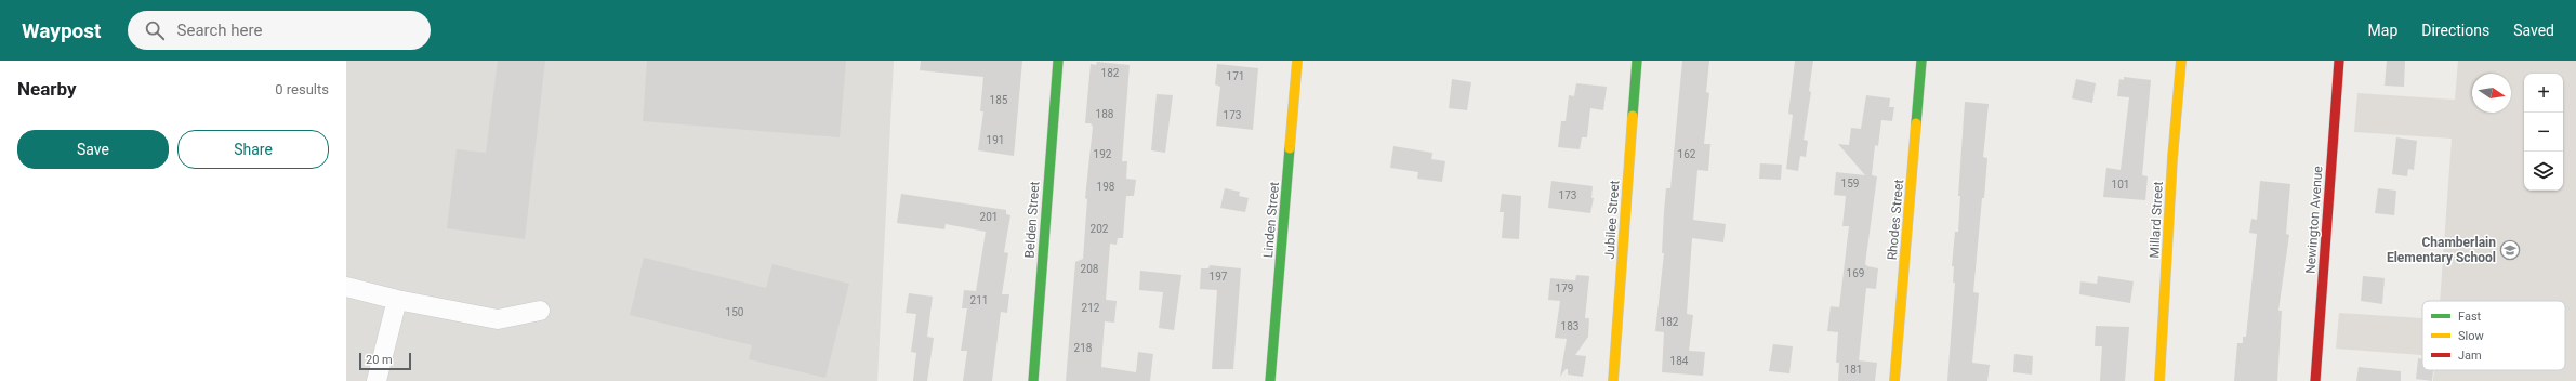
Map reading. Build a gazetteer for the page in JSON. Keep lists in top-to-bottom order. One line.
{"streets":{"street":["Belden Street","Linden Street","Jubilee Street","Rhodes Street","Millard Street","Newington Avenue"]},"places":{"school or university":["Chamberlain Elementary School"]},"house_numbers":["182","171","185","188","173","191","192","162","159","101","198","173","201","202","208","169","197","179","211","212","150","182","183","218","184","181"],"legend":["Fast","Slow","Jam"],"scale_bar":"20 m","north":"right","page":{"header":"Waypost","search":"Search here","nav":["Map","Directions","Saved"],"heading":["Nearby","0 results"],"map_buttons":["+","−"],"buttons":["Save","Share"],"scale":"20 m"}}
